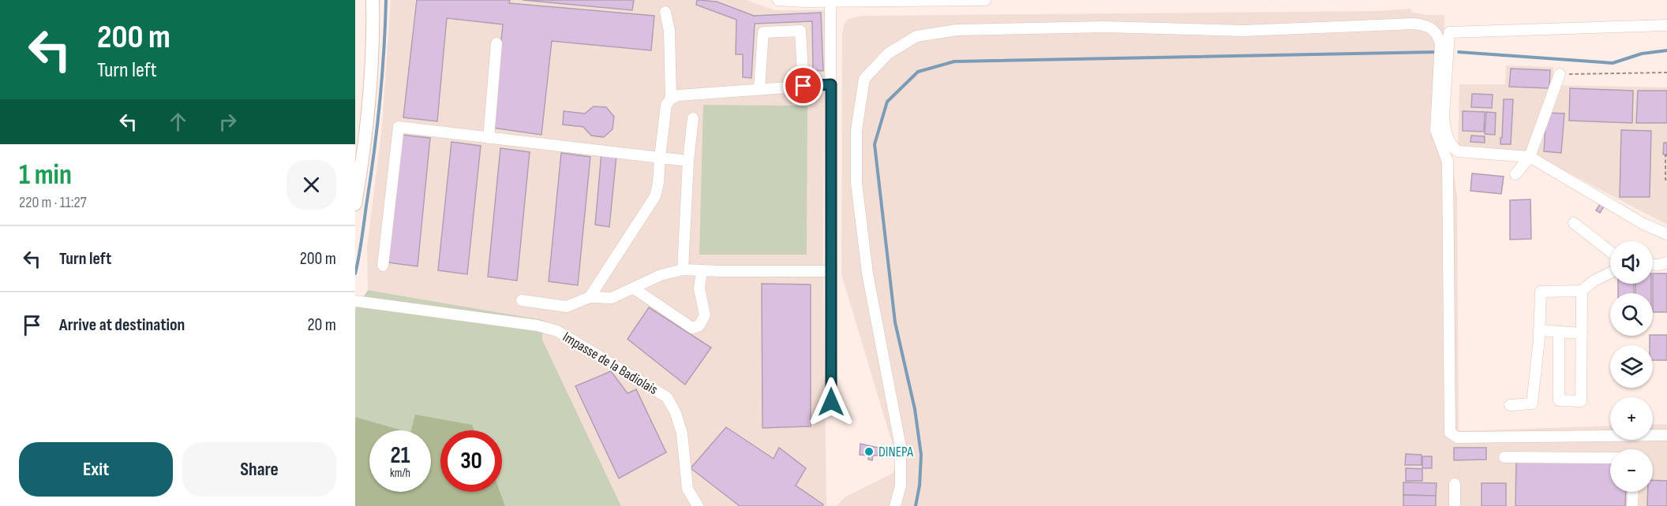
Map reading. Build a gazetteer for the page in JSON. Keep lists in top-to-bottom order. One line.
{"streets":{"street":["Impasse de la Badiolais"]},"places":["DINEPA"],"page":{"turn":["200 m","Turn left"],"heading":["1 min","220 m · 11:27"],"list":[{"name":"Turn left","value":"200 m"},{"name":"Arrive at destination","value":"20 m"}],"map_buttons":["+","−"],"speed":"21 km/h","limit":"30","buttons":["Exit","Share"]}}
